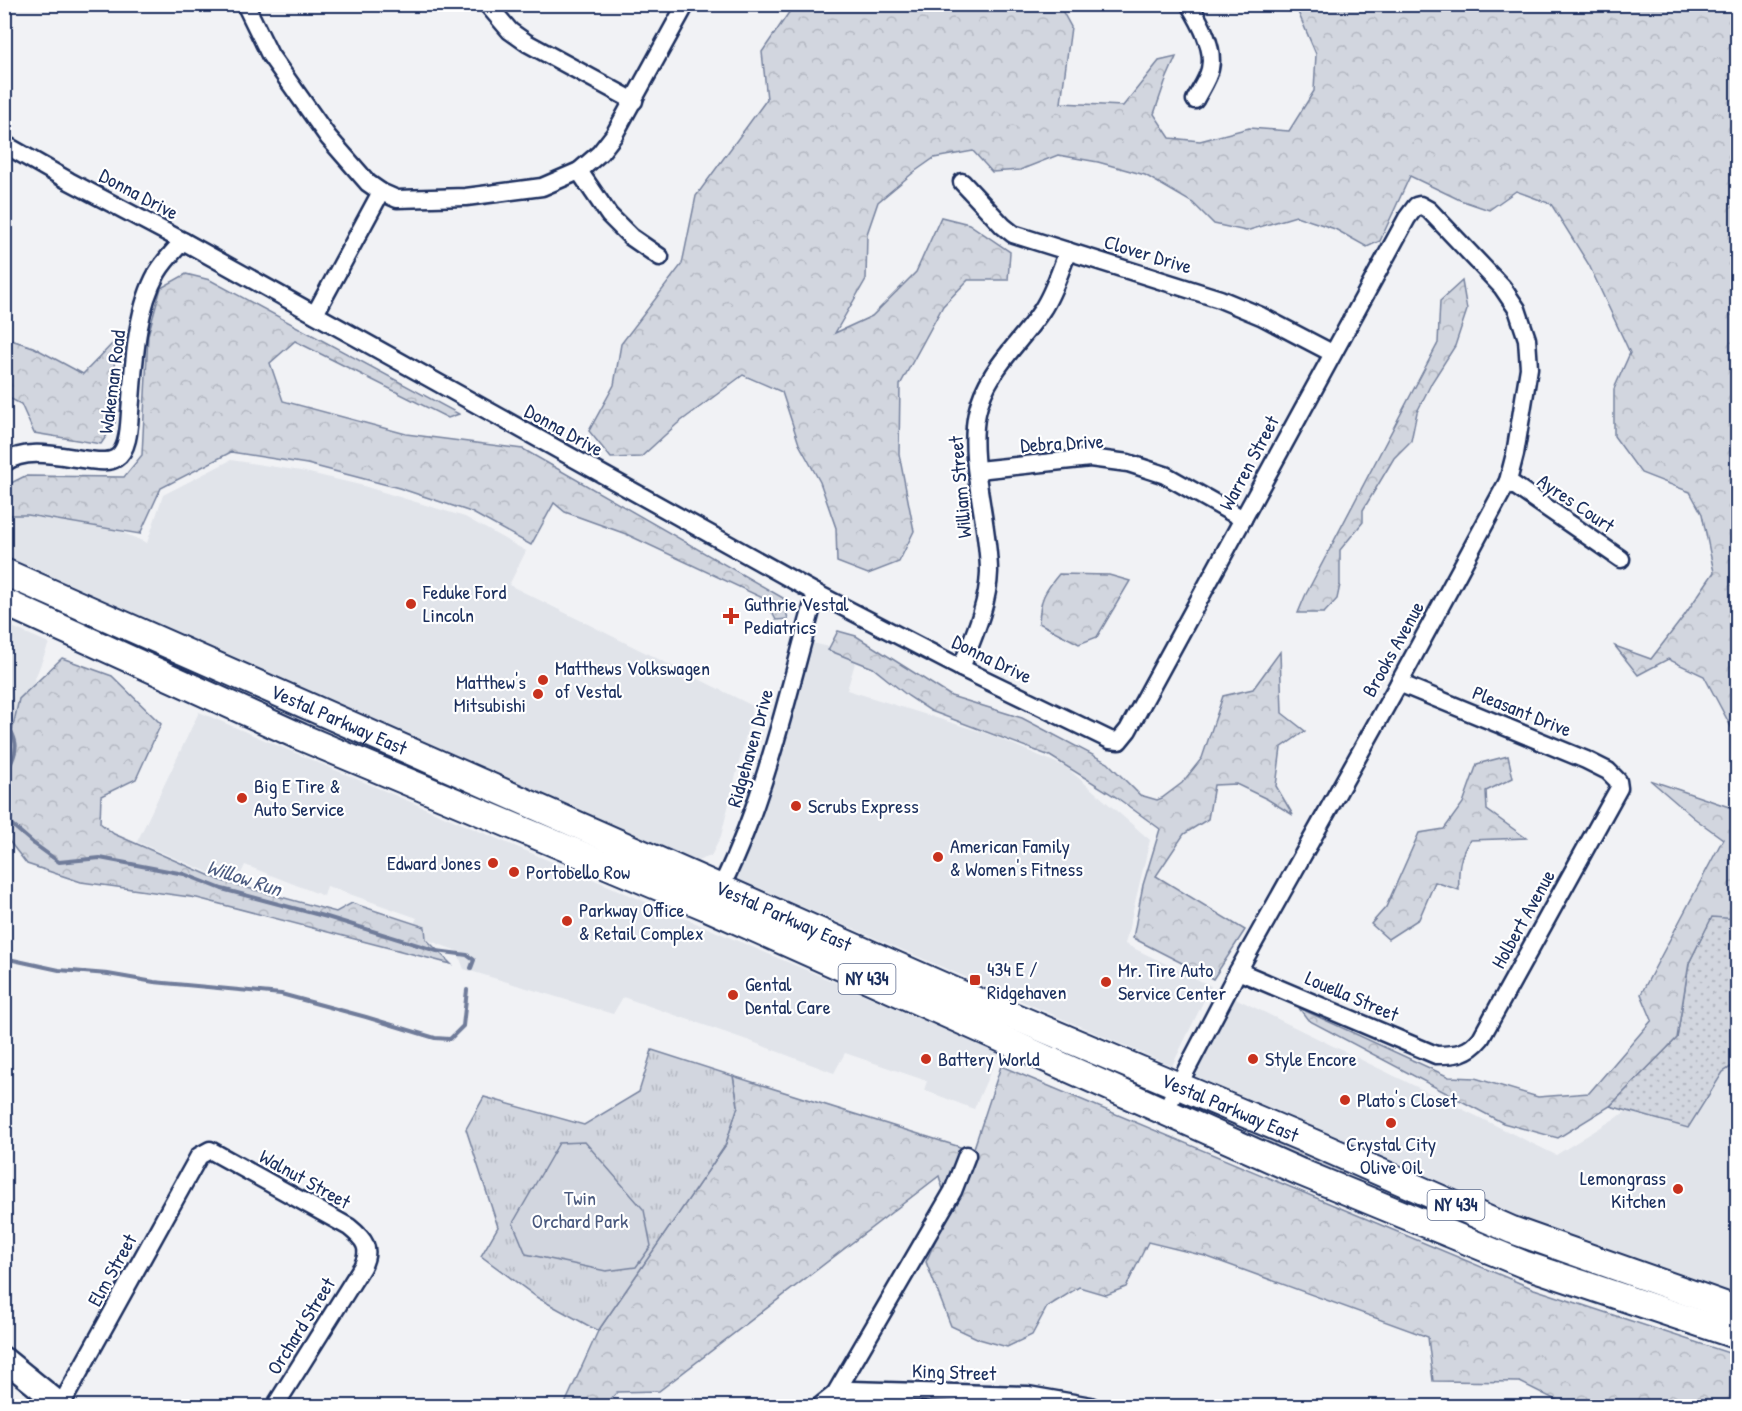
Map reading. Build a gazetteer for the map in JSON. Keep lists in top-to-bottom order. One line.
{"streets":{"main road":["Vestal Parkway East","NY 434"],"street":["Donna Drive","Clover Drive","Wakeman Road","Debra Drive","Warren Street","William Street","Ayres Court","Brooks Avenue","Pleasant Drive","Ridgehaven Drive","Holbert Avenue","Louella Street","Walnut Street","Elm Street","Orchard Street","King Street"]},"crossings":[["Donna Drive","Wakeman Road"],["Donna Drive","Warren Street"],["Donna Drive","William Street"],["Donna Drive","Ridgehaven Drive"],["Clover Drive","Warren Street"],["Clover Drive","William Street"],["Debra Drive","Warren Street"],["Debra Drive","William Street"],["Warren Street","Brooks Avenue"],["Ayres Court","Brooks Avenue"],["Brooks Avenue","Pleasant Drive"],["Brooks Avenue","Vestal Parkway East"],["Brooks Avenue","Louella Street"],["Pleasant Drive","Holbert Avenue"],["Vestal Parkway East","Ridgehaven Drive"],["Holbert Avenue","Louella Street"],["Walnut Street","Elm Street"],["Walnut Street","Orchard Street"]],"water":["Willow Run"],"parks":["Twin Orchard Park"],"places":{"other":["Feduke Ford Lincoln","Matthews Volkswagen of Vestal","Matthew's Mitsubishi","Big E Tire & Auto Service","Scrubs Express","American Family & Women's Fitness","Edward Jones","Portobello Row","Parkway Office & Retail Complex","Mr. Tire Auto Service Center","Gental Dental Care","Battery World","Style Encore","Plato's Closet","Crystal City Olive Oil","Lemongrass Kitchen"],"health":["Guthrie Vestal Pediatrics"],"transit":["434 E / Ridgehaven"]}}
